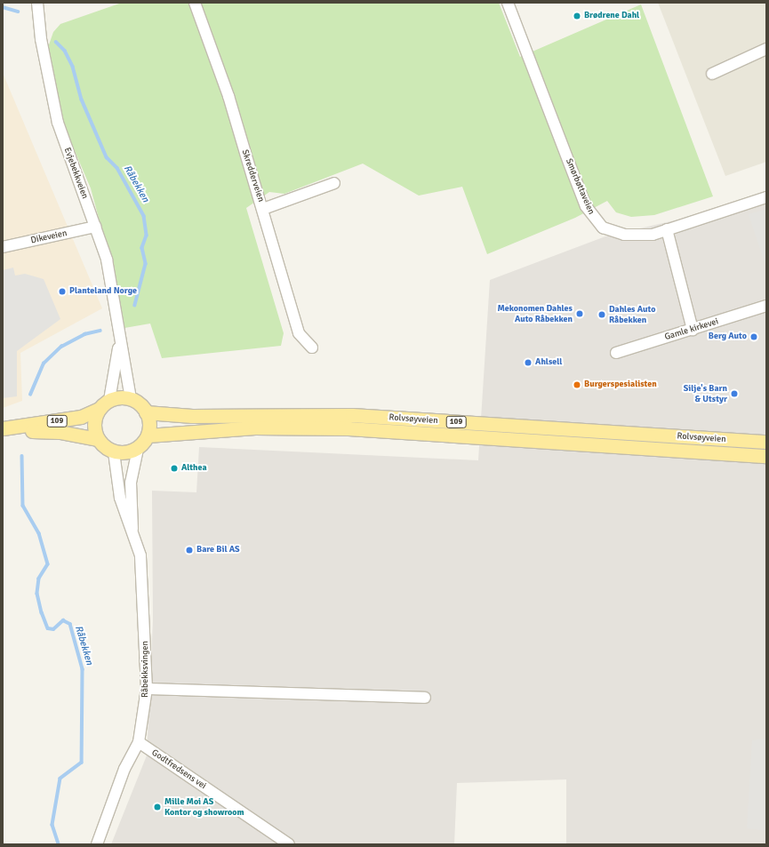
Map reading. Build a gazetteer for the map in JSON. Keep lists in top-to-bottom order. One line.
{"streets":{"main road":["Rolvsøyveien","109"],"street":["Evjebekkveien","Skredderveien","Smørbøttaveien","Dikeveien","Gamle kirkevei","Råbekksvingen","Godtfredsens vei"]},"crossings":[["Evjebekkveien","Dikeveien"],["Evjebekkveien","Rolvsøyveien"],["Evjebekkveien","109"],["Evjebekkveien","Råbekksvingen"],["Rolvsøyveien","109"],["Rolvsøyveien","Råbekksvingen"],["109","Råbekksvingen"],["Råbekksvingen","Godtfredsens vei"]],"water":["Råbekken"],"places":["Brødrene Dahl","Planteland Norge","Mekonomen Dahles Auto Råbekken","Dahles Auto Råbekken","Berg Auto","Ahlsell","Burgerspesialisten","Silje's Barn & Utstyr","Althea","Bare Bil AS","Mille Moi AS Kontor og showroom"]}
